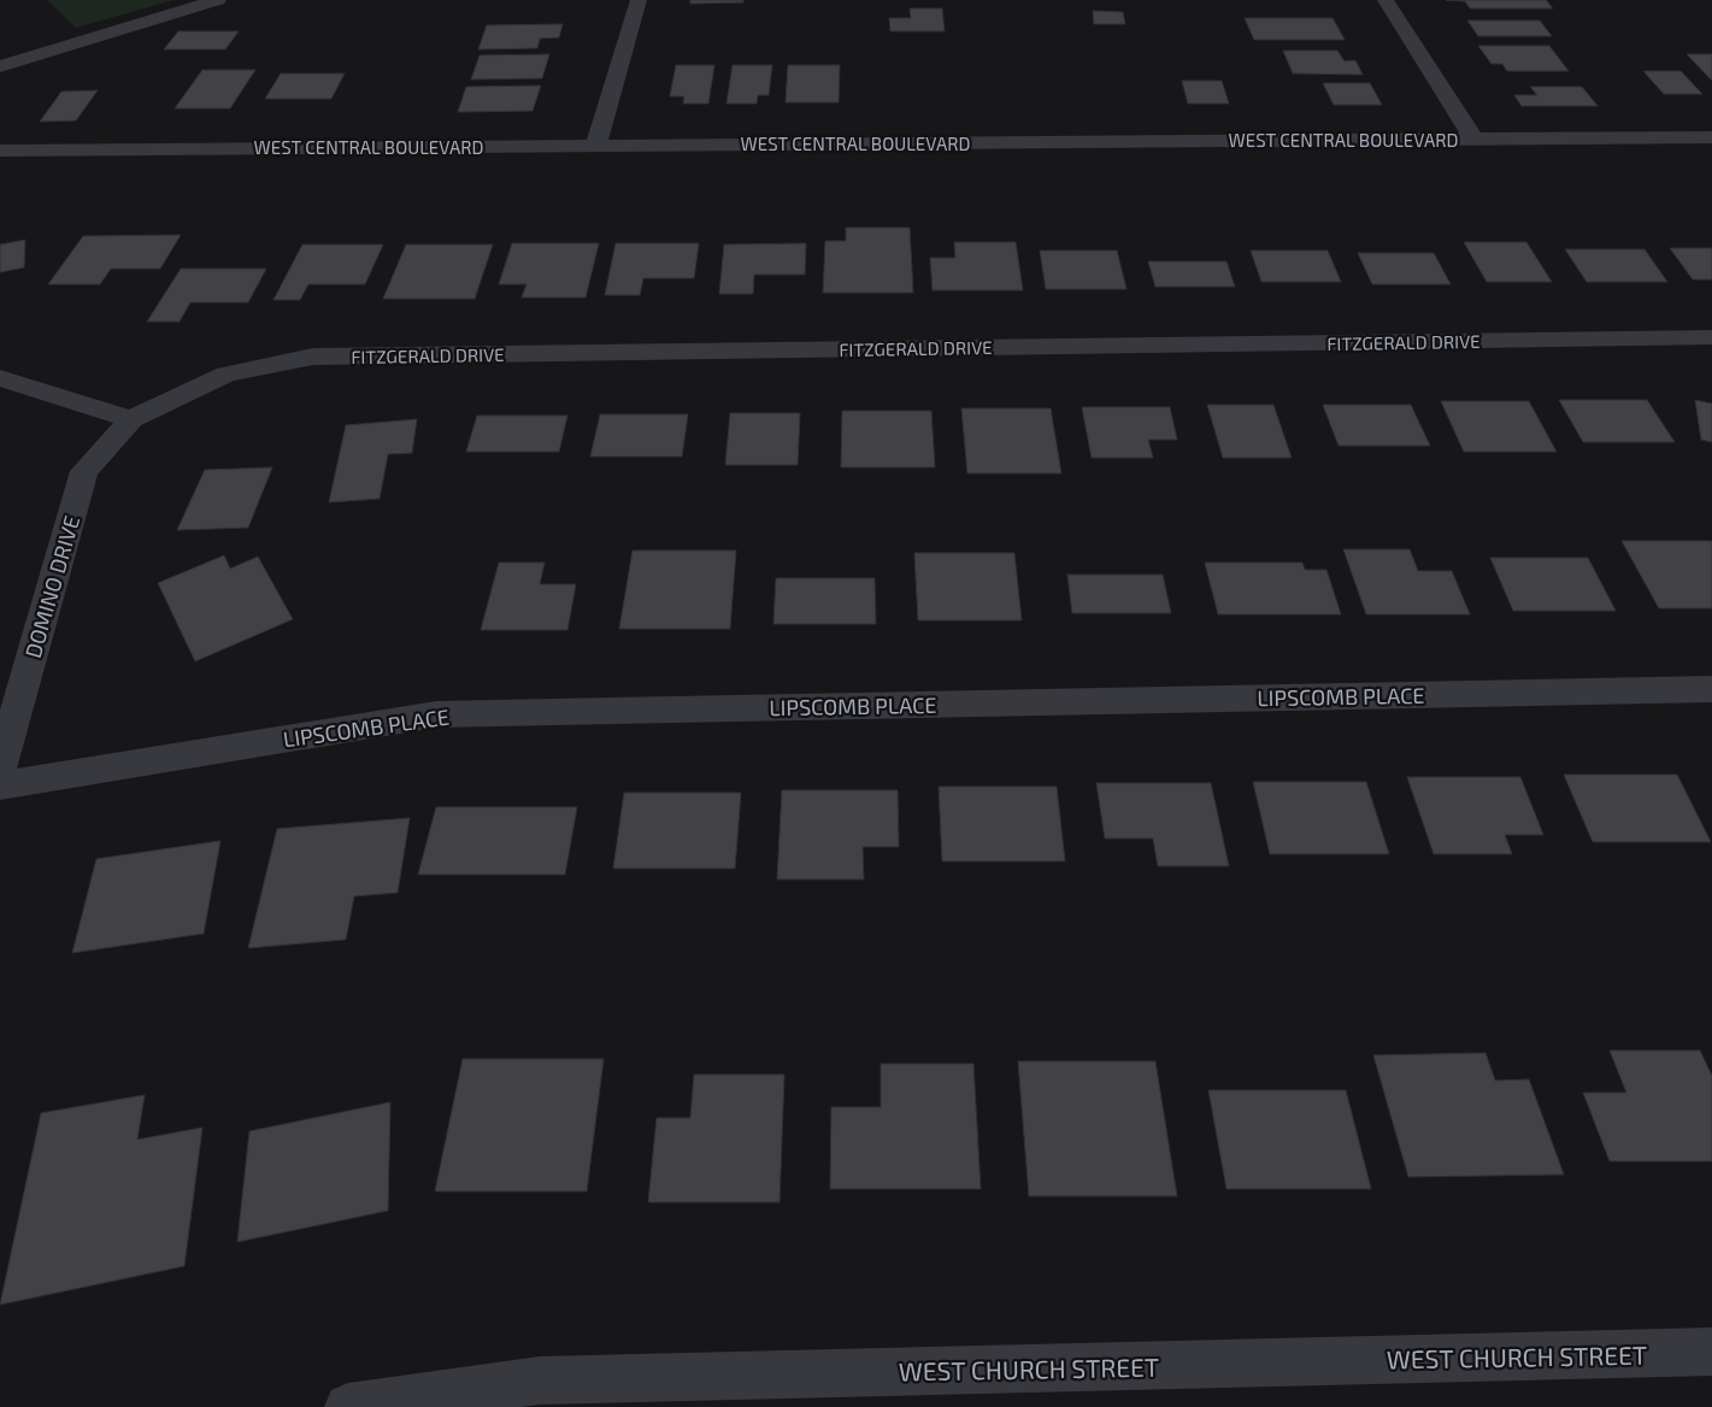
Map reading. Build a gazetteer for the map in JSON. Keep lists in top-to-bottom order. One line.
{"streets":{"street":["WEST CENTRAL BOULEVARD","FITZGERALD DRIVE","DOMINO DRIVE","LIPSCOMB PLACE","WEST CHURCH STREET"]},"crossings":[["FITZGERALD DRIVE","DOMINO DRIVE"]]}
